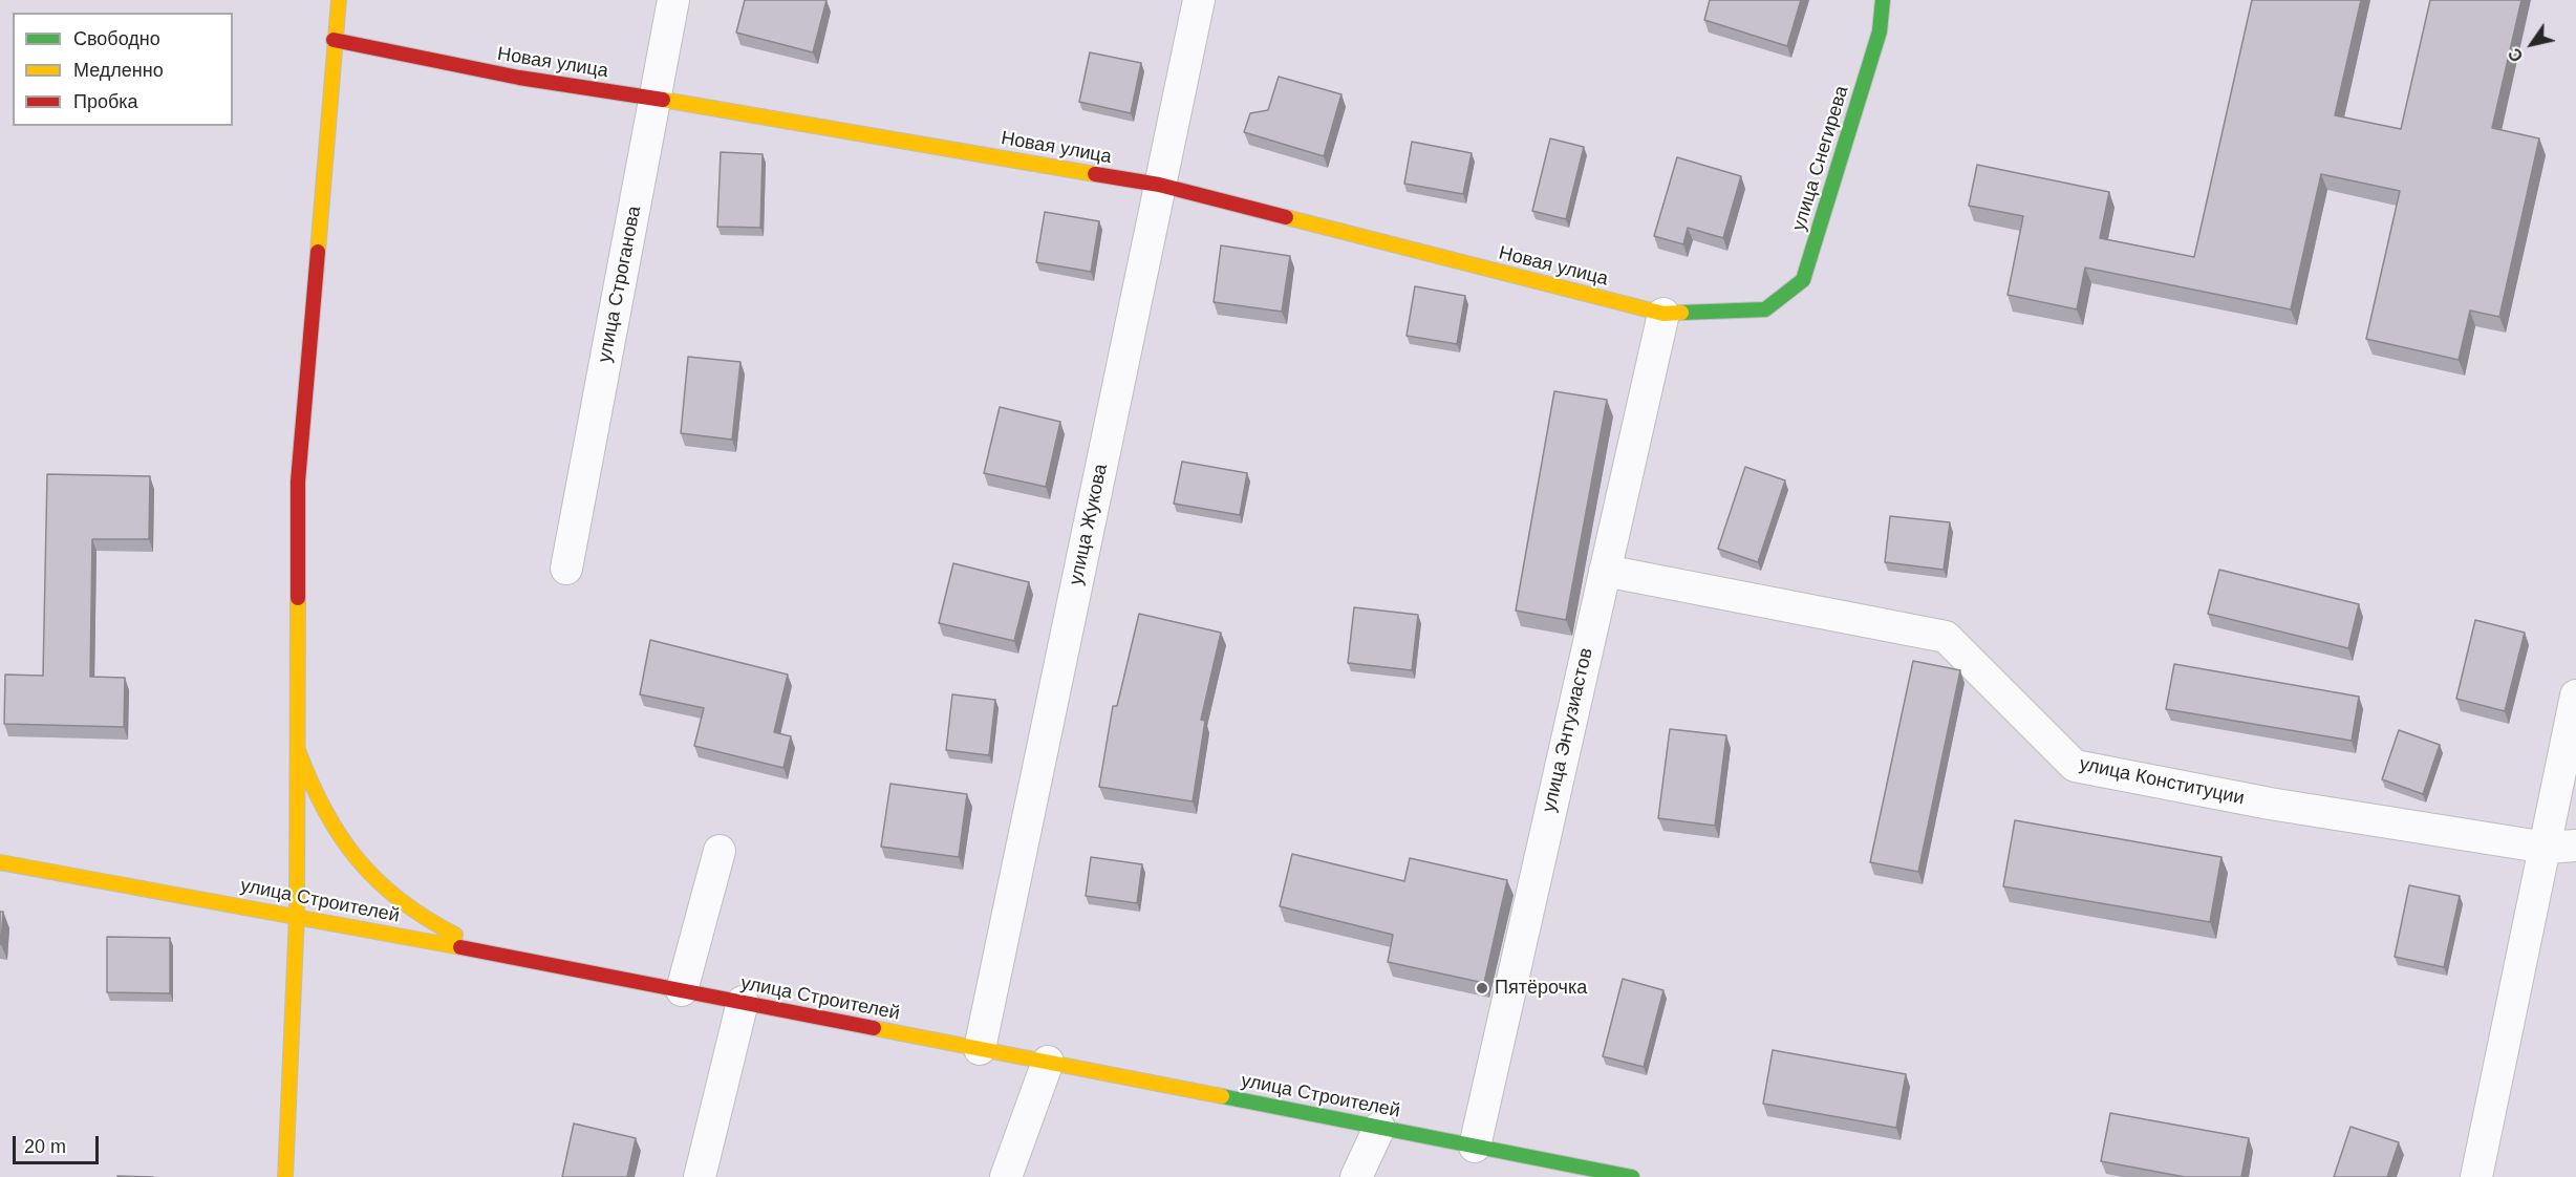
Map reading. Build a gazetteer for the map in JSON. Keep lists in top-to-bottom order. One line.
{"streets":{"main road":["Новая улица","улица Снегирева","улица Строителей"],"street":["улица Строганова","улица Жукова","улица Энтузиастов","улица Конституции"]},"crossings":[["Новая улица","улица Снегирева"],["Новая улица","улица Строганова"],["Новая улица","улица Жукова"],["Новая улица","улица Энтузиастов"],["улица Жукова","улица Строителей"],["улица Энтузиастов","улица Конституции"],["улица Энтузиастов","улица Строителей"]],"places":["Пятёрочка"],"legend":["Свободно","Медленно","Пробка"],"scale_bar":"20 m","north":"bottom left"}
